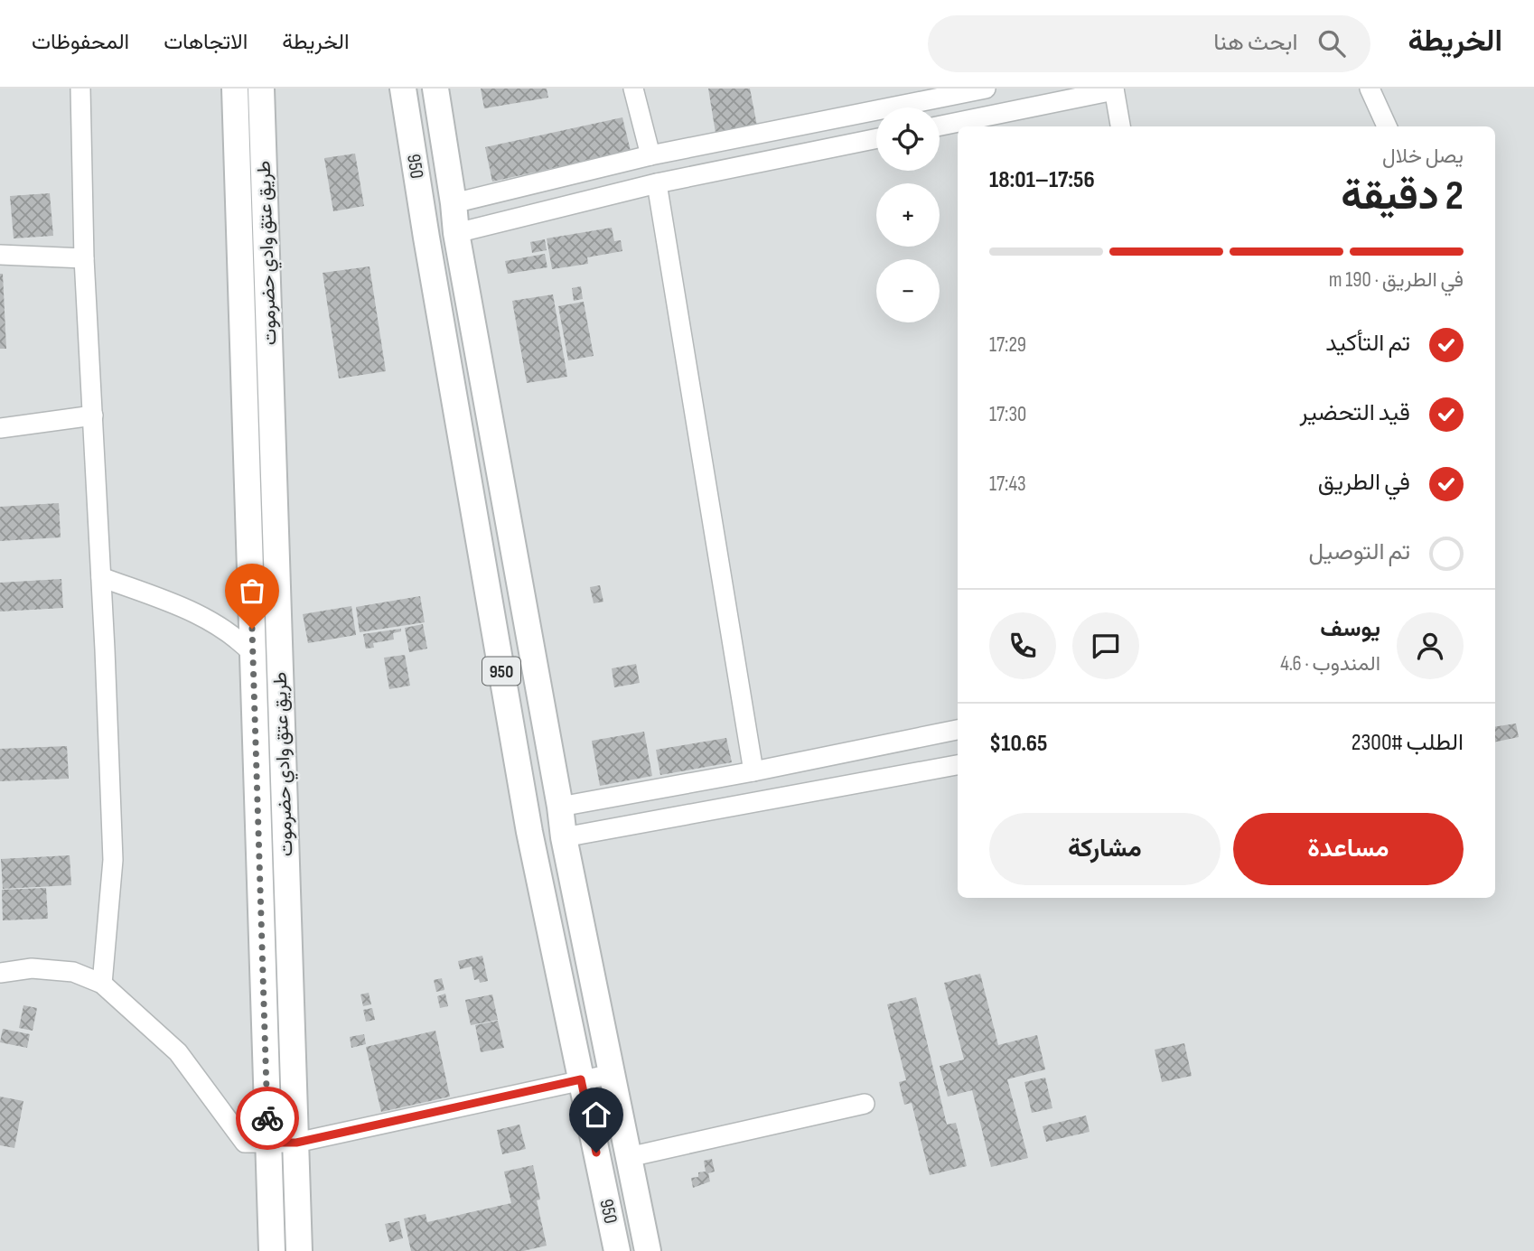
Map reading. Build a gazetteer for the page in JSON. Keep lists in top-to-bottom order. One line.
{"streets":{"main road":["950","طريق عتق وادي حضرموت"]},"page":{"header":"الخريطة","search":"ابحث هنا","nav":["الخريطة","الاتجاهات","المحفوظات"],"map_buttons":["+","−"],"heading":["2 دقيقة","يصل خلال","17:56–18:01"],"panel":["يوسف","المندوب · 4.6","الطلب #2300","$10.65"],"bar":"في الطريق · 190 m","list":[["تم التأكيد","17:29"],["قيد التحضير","17:30"],["في الطريق","17:43"],"تم التوصيل"],"buttons":["مساعدة","مشاركة"]}}
